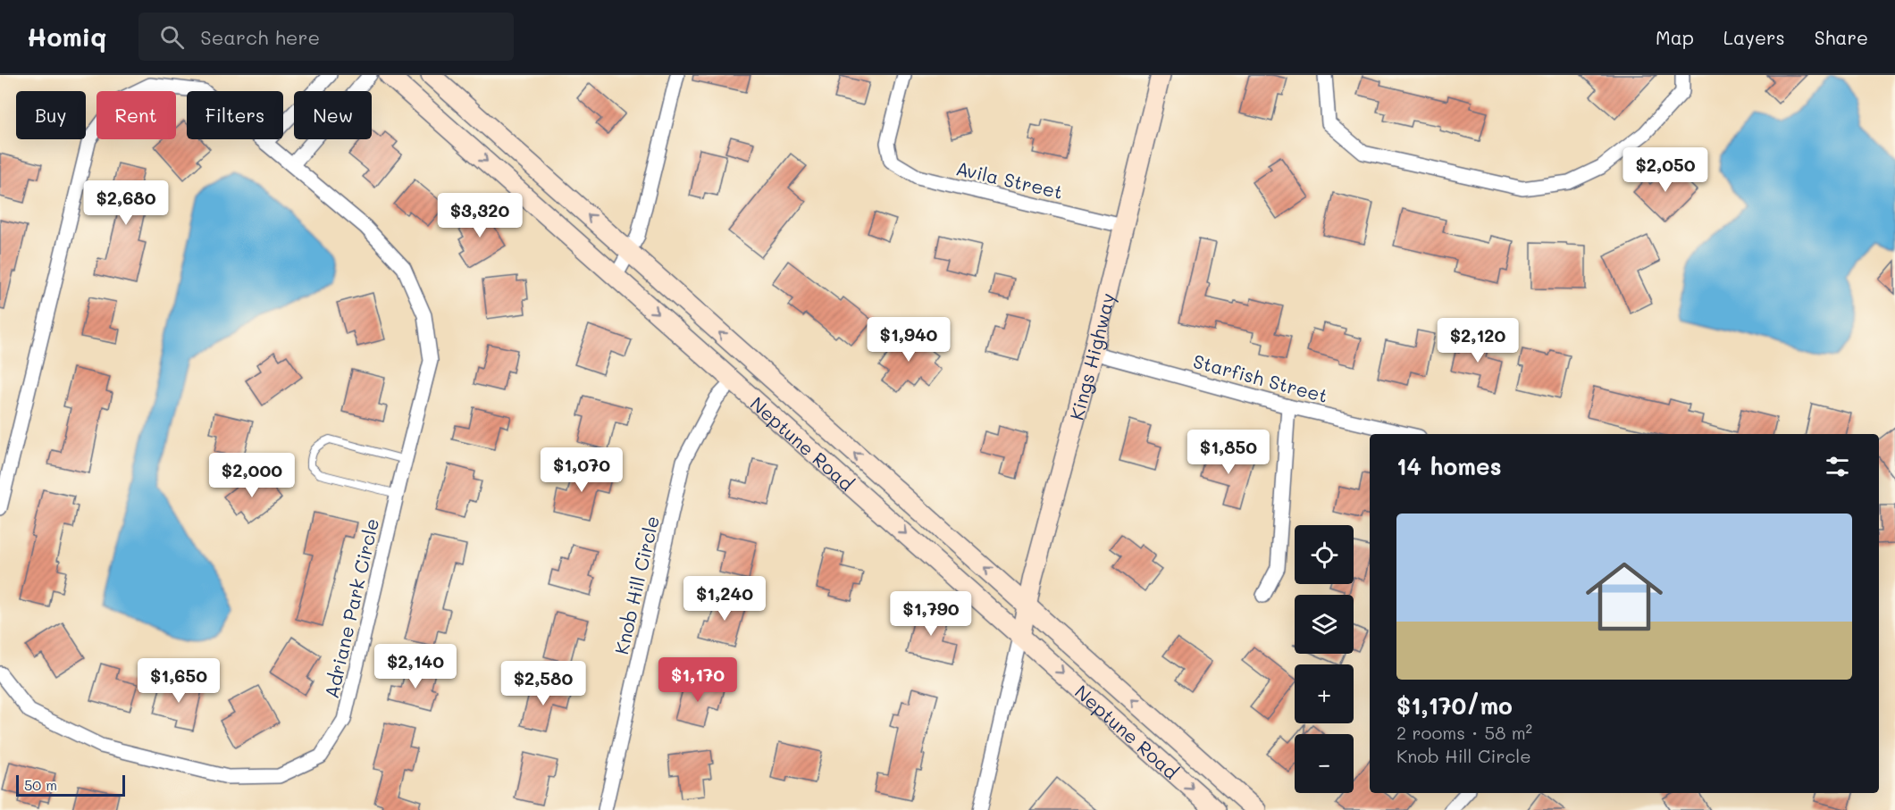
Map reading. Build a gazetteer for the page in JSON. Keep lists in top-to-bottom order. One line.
{"streets":{"main road":["Kings Highway","Neptune Road"],"street":["Avila Street","Starfish Street","Knob Hill Circle","Adriane Park Circle"]},"crossings":[["Avila Street","Kings Highway"],["Kings Highway","Starfish Street"],["Kings Highway","Neptune Road"],["Neptune Road","Knob Hill Circle"]],"scale_bar":"50 m","page":{"header":"Homiq","search":"Search here","nav":["Map","Layers","Share"],"chip":["Buy","Rent","Filters","New"],"price":["$2,050","$2,680","$3,320","$1,940","$2,120","$1,850","$1,070","$2,000","$1,240","$1,790","$2,140","$1,170","$1,650","$2,580"],"heading":"14 homes","list":[{"name":"$1,170/mo","note":"2 rooms · 58 m² · Knob Hill Circle"}],"map_buttons":["+","−"],"scale":"50 m"}}
